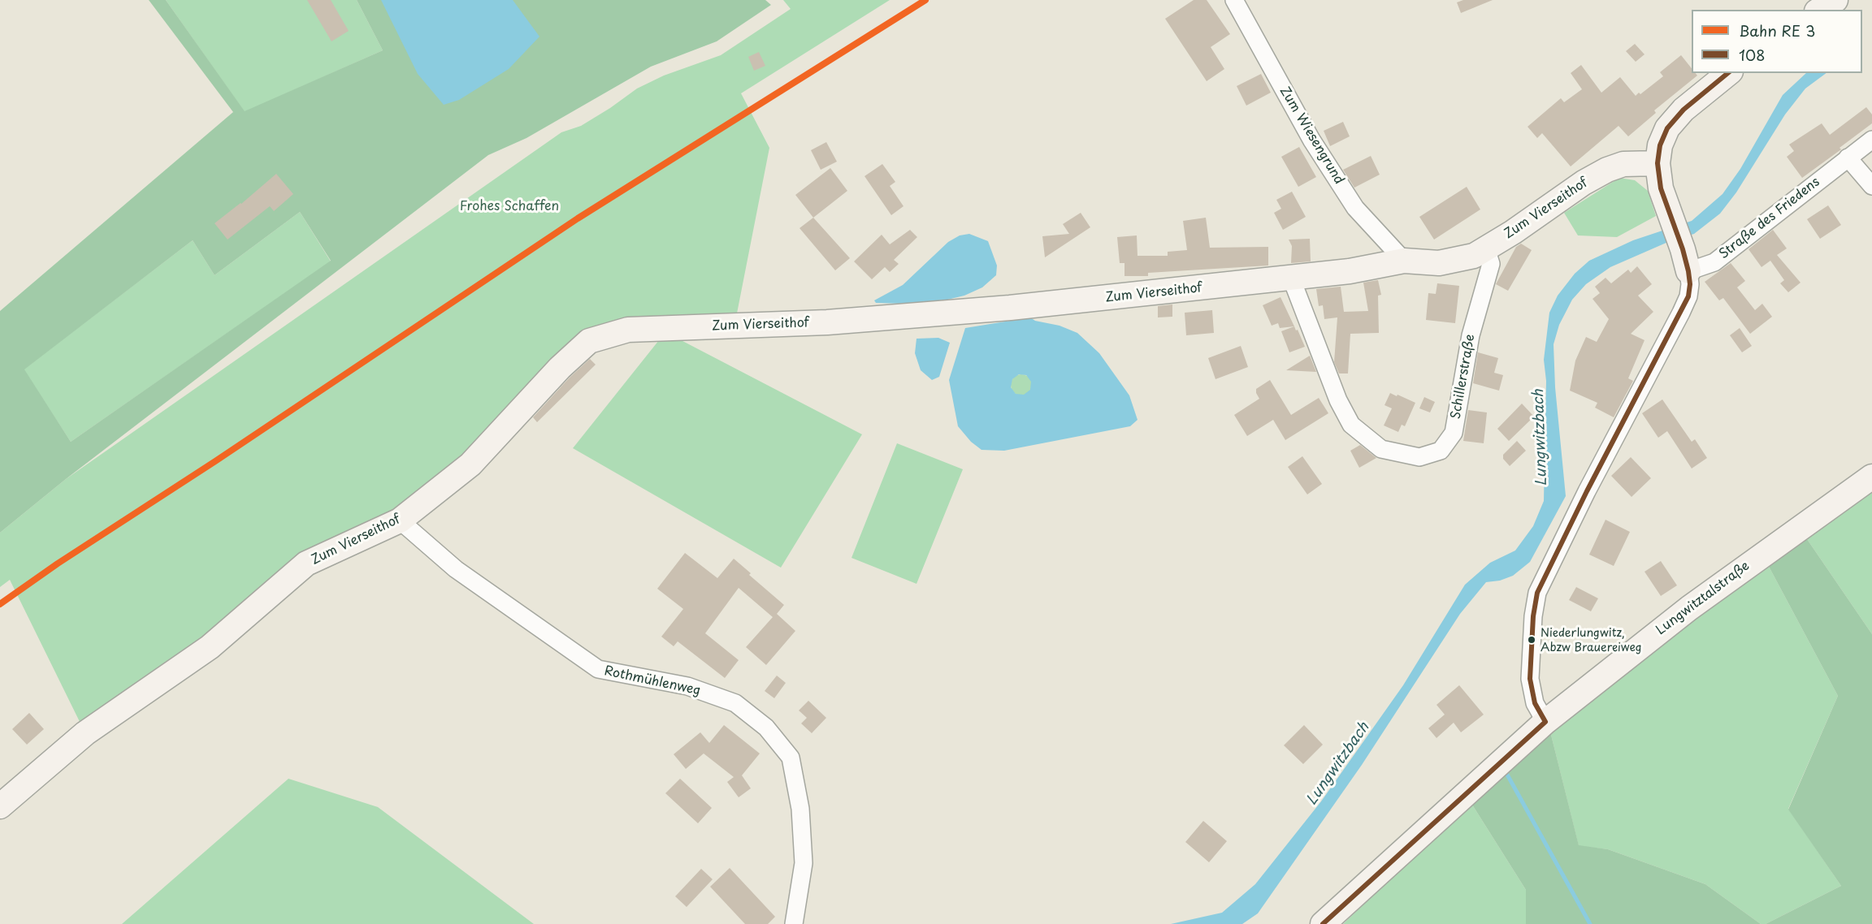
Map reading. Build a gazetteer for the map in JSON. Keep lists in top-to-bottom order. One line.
{"streets":{"street":["Zum Wiesengrund","Zum Vierseithof","Straße des Friedens","Schillerstraße","Lungwitztalstraße","Rothmühlenweg"]},"crossings":[["Zum Wiesengrund","Zum Vierseithof"],["Zum Vierseithof","Schillerstraße"],["Zum Vierseithof","Rothmühlenweg"]],"water":["Lungwitzbach"],"parks":["Frohes Schaffen"],"places":["Niederlungwitz, Abzw Brauereiweg"],"lines":["transit line 108"],"legend":["Bahn RE 3","108"]}
